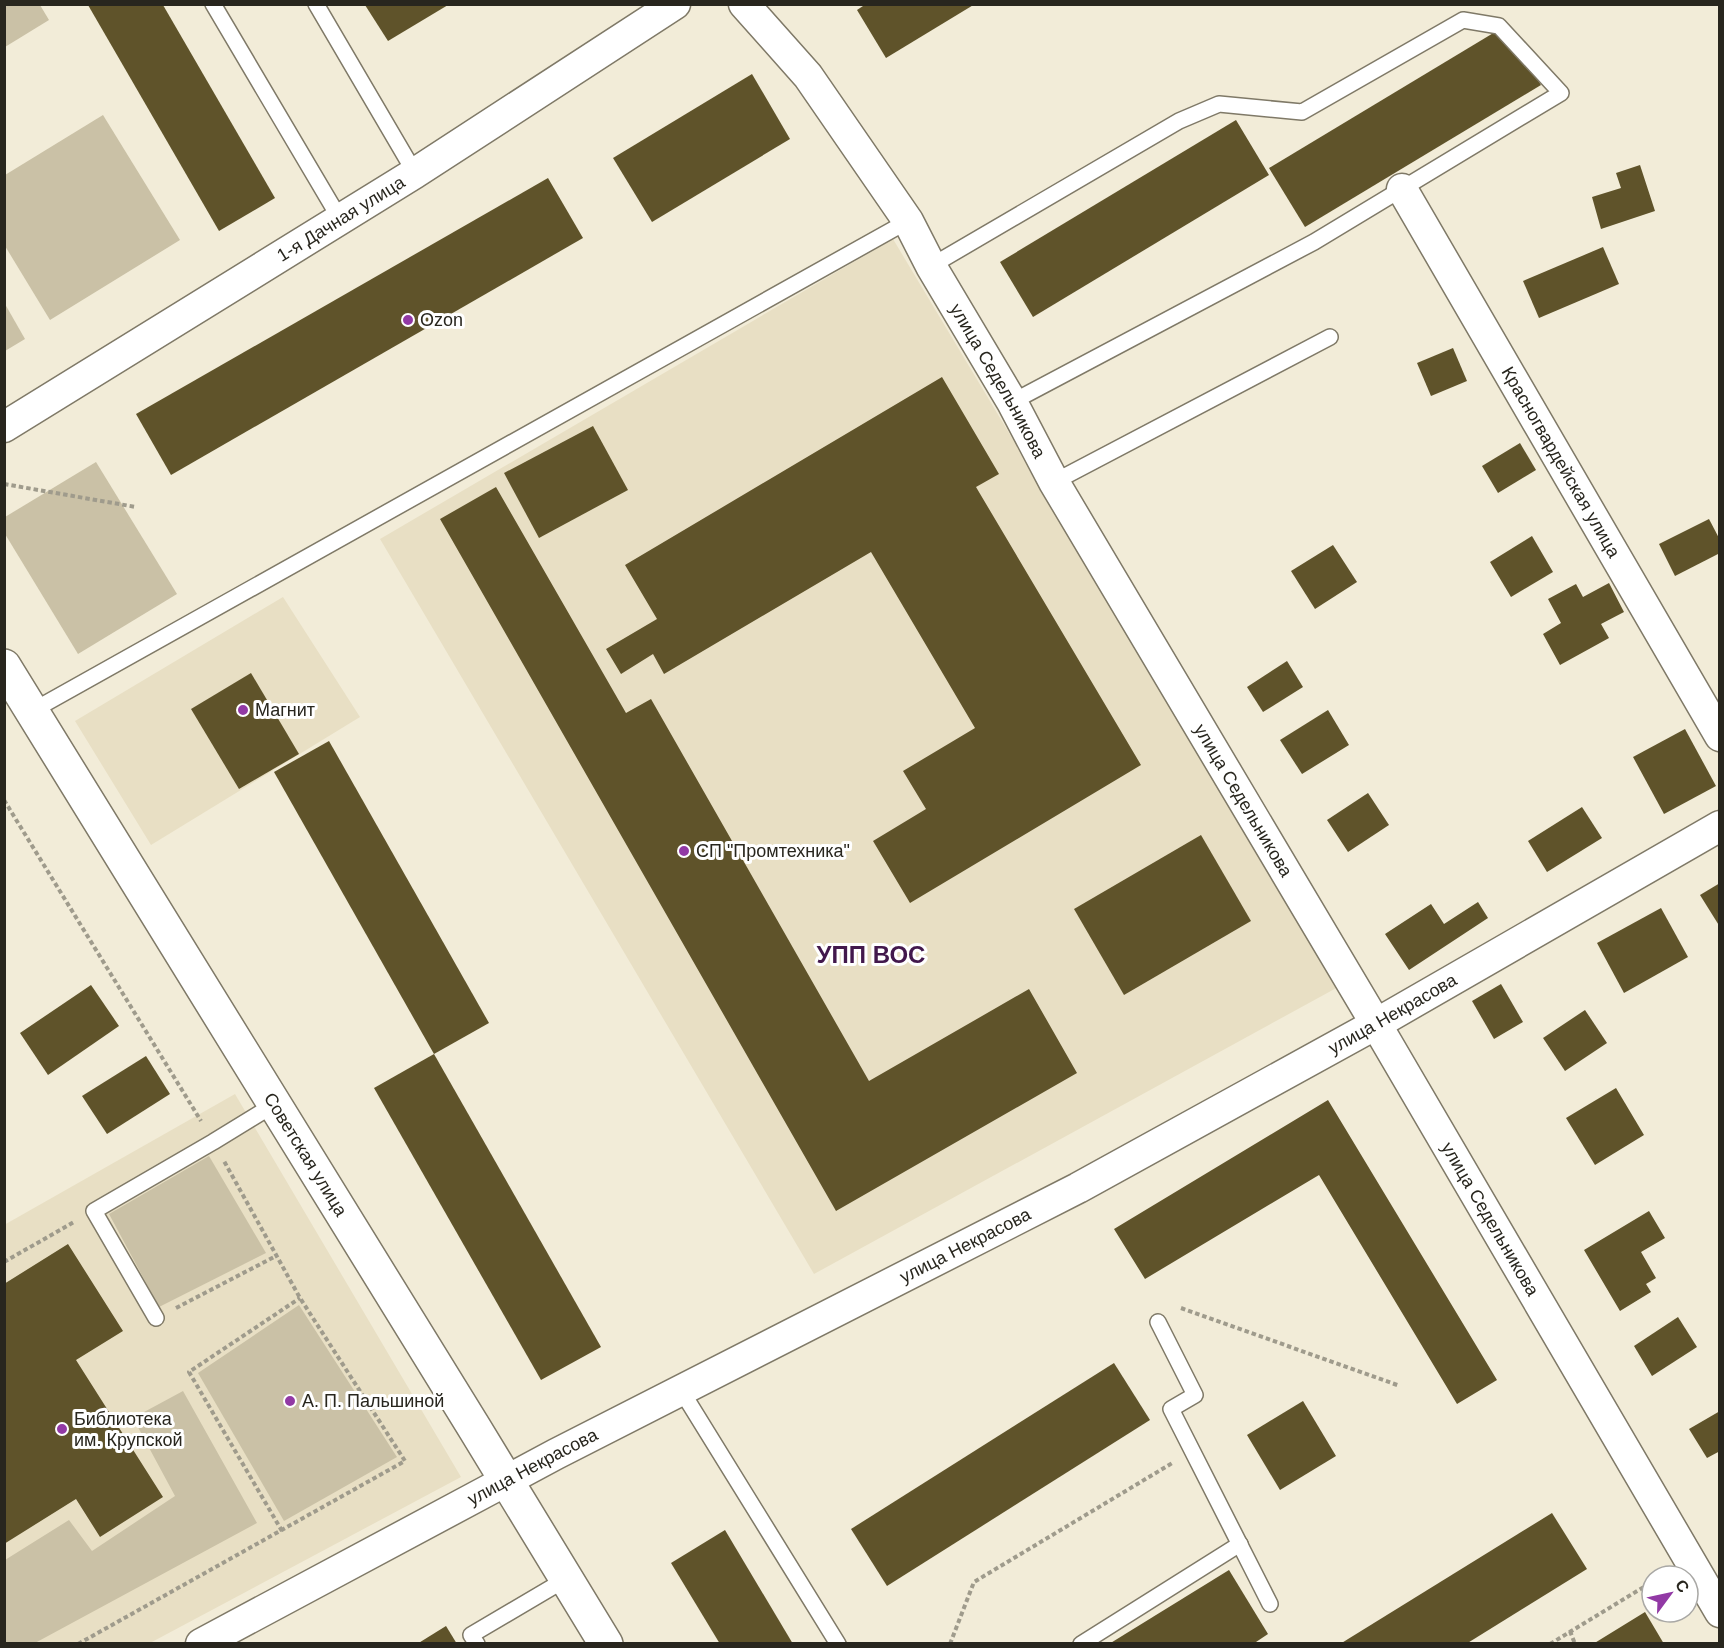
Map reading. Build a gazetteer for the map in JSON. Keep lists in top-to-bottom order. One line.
{"streets":{"main road":["Советская улица"],"street":["1-я Дачная улица","улица Седельникова","Красногвардейская улица","улица Некрасова"]},"crossings":[["улица Седельникова","улица Некрасова"],["улица Некрасова","Советская улица"]],"districts":["УПП ВОС"],"places":["Ozon","Магнит","СП \"Промтехника\"","А. П. Пальшиной","Библиотека им. Крупской"],"north":"top right"}
